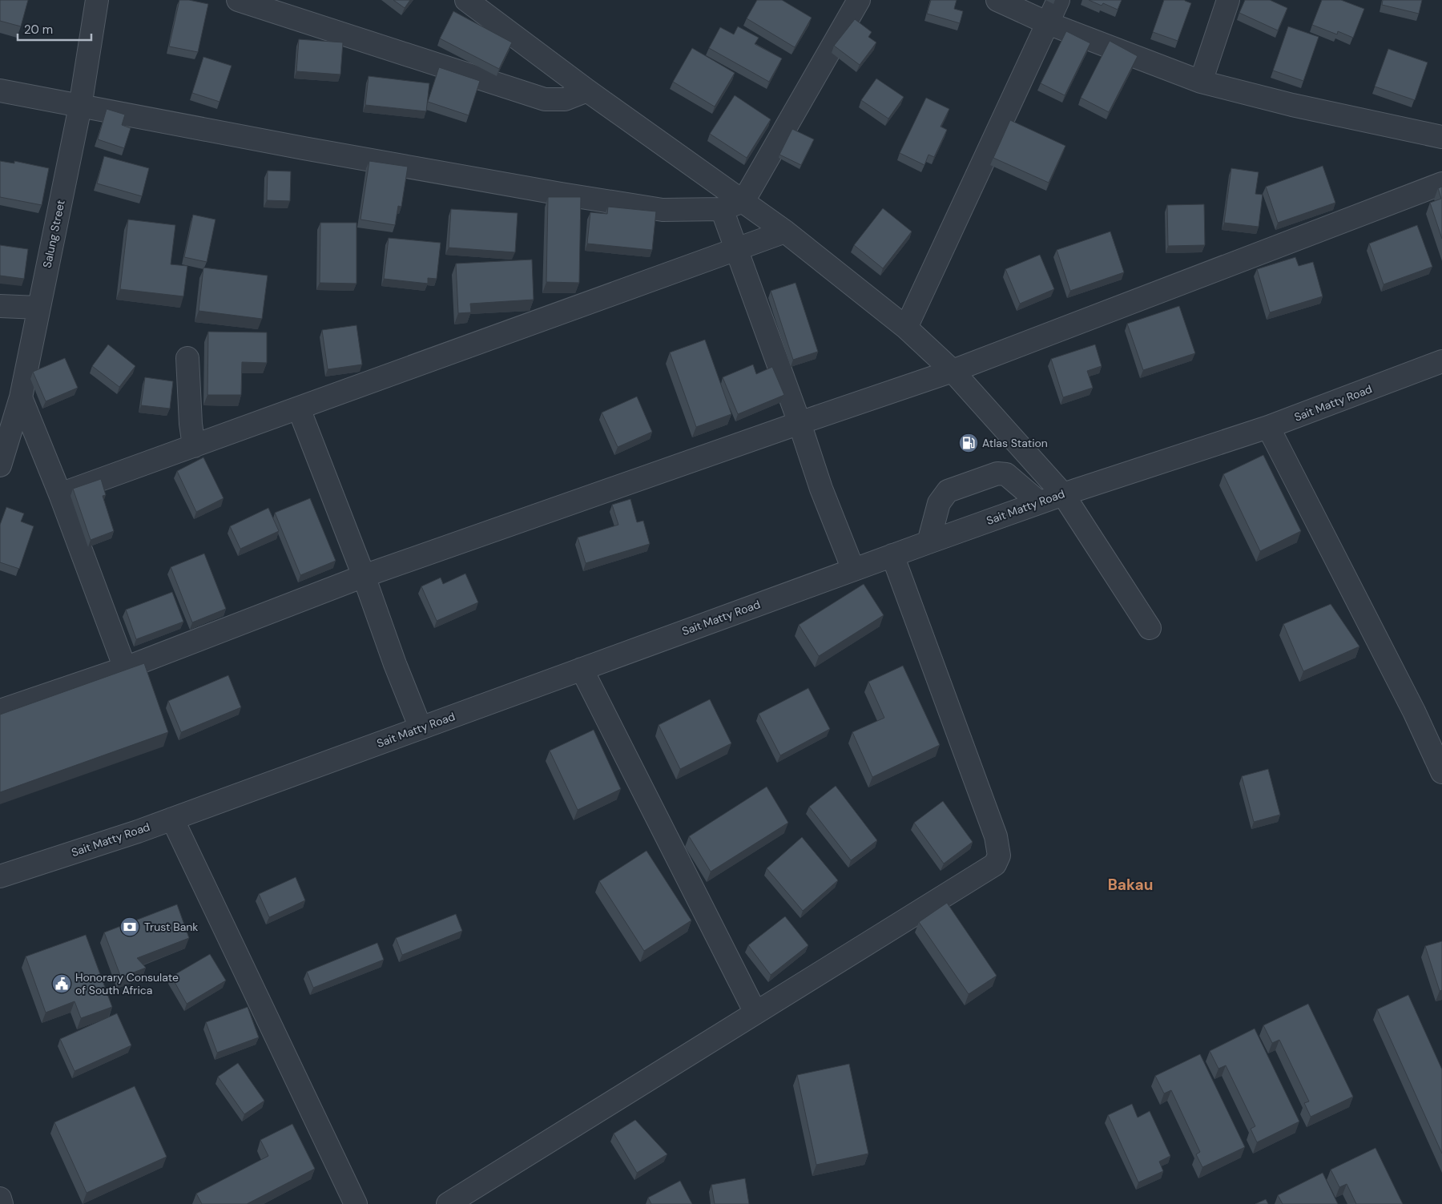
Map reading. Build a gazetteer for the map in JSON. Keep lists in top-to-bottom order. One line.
{"streets":{"street":["Salung Street","Sait Matty Road"]},"districts":["Bakau"],"places":{"fuel station":["Atlas Station"],"bank":["Trust Bank"],"public building":["Honorary Consulate of South Africa"]},"scale_bar":"20 m"}
